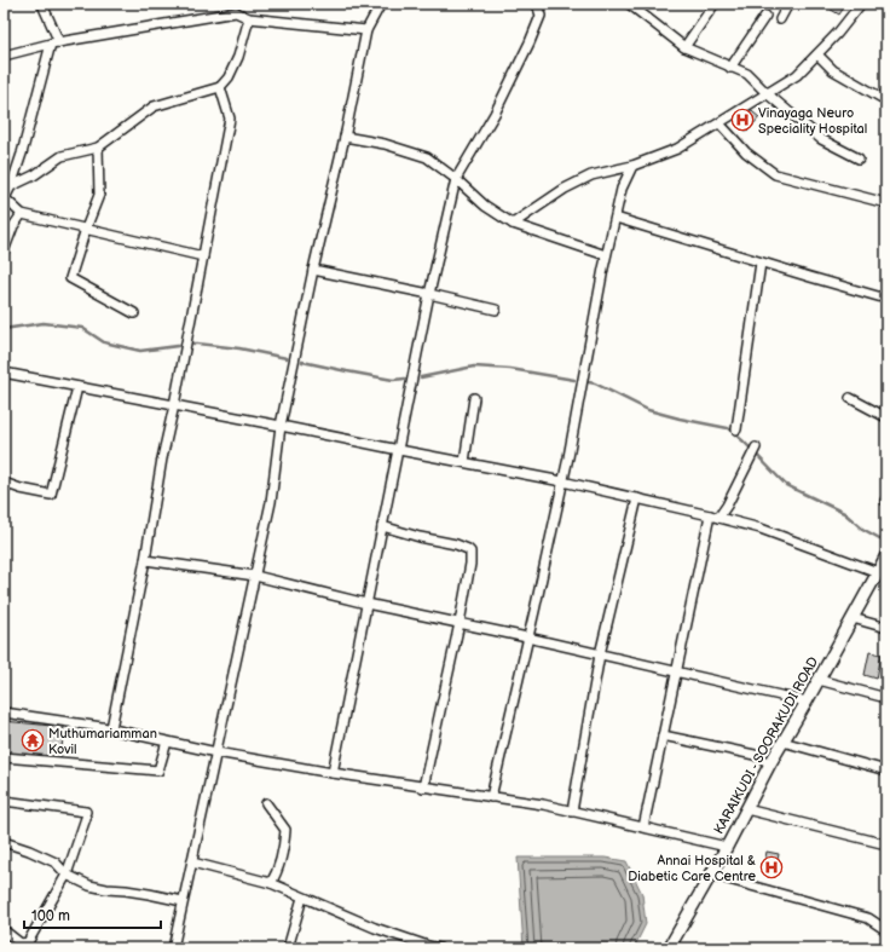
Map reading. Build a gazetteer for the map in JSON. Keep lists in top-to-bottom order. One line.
{"streets":{"main road":["KARAIKUDI - SOORAKUDI ROAD"]},"places":{"hospital":["Vinayaga Neuro Speciality Hospital","Annai Hospital & Diabetic Care Centre"],"temple":["Muthumariamman Kovil"]},"scale_bar":"100 m"}
